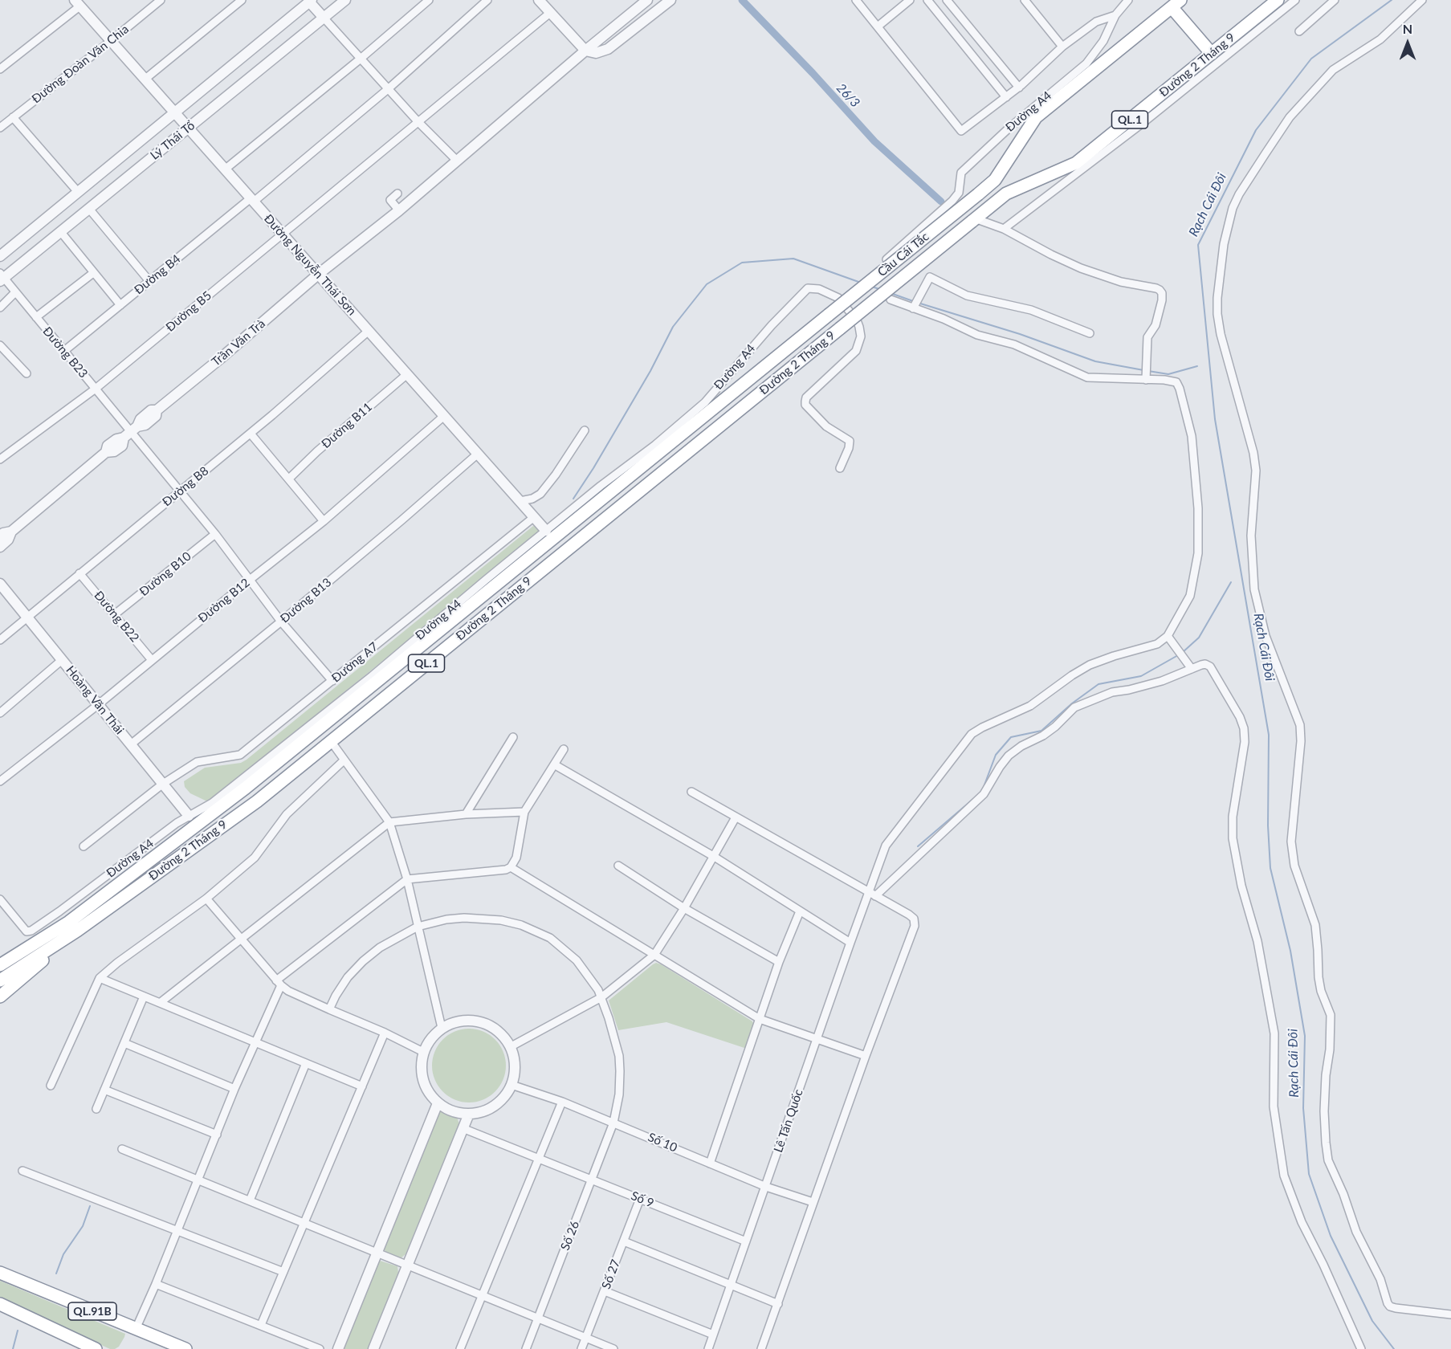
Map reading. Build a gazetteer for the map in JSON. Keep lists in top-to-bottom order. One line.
{"streets":{"highway":["Đường 2 Tháng 9","QL.1","Cầu Cái Tắc","QL.91B"],"street":["Đường Đoàn Văn Chia","Đường A4","Lý Thái Tổ","Đường Nguyễn Thái Sơn","Đường B4","Đường B5","Trần Văn Trà","Đường B23","Đường B11","Đường B8","Đường B10","Đường B12","Đường B13","Đường B22","Đường A7","Hoàng Văn Thái","Lê Tấn Quốc","Số 10","Số 9","Số 26","Số 27"]},"crossings":[["Đường Đoàn Văn Chia","Đường Nguyễn Thái Sơn"],["Đường 2 Tháng 9","Cầu Cái Tắc"],["Đường A4","Đường Nguyễn Thái Sơn"],["Đường A4","Hoàng Văn Thái"],["Lý Thái Tổ","Đường Nguyễn Thái Sơn"],["Lý Thái Tổ","Đường B23"],["Đường Nguyễn Thái Sơn","Đường B4"],["Đường Nguyễn Thái Sơn","Đường B5"],["Đường Nguyễn Thái Sơn","Trần Văn Trà"],["Đường Nguyễn Thái Sơn","Đường B11"],["Đường Nguyễn Thái Sơn","Đường B8"],["Đường Nguyễn Thái Sơn","Đường B12"],["Đường Nguyễn Thái Sơn","Đường B13"],["Đường Nguyễn Thái Sơn","Đường A7"],["Đường B4","Đường B23"],["Đường B5","Đường B23"],["Trần Văn Trà","Đường B23"],["Đường B23","Đường B8"],["Đường B23","Đường B10"],["Đường B23","Đường B12"],["Đường B23","Đường B13"],["Đường B23","Đường A7"],["Đường B8","Đường B22"],["Đường B8","Hoàng Văn Thái"],["Đường B10","Đường B22"],["Đường B12","Đường B22"],["Đường B12","Hoàng Văn Thái"],["Đường B13","Hoàng Văn Thái"],["Đường A7","Hoàng Văn Thái"],["Lê Tấn Quốc","Số 10"],["Lê Tấn Quốc","Số 9"],["Số 10","Số 26"],["Số 9","Số 26"],["Số 9","Số 27"]],"water":["26/3","Rạch Cái Đôi"],"north":"top"}
